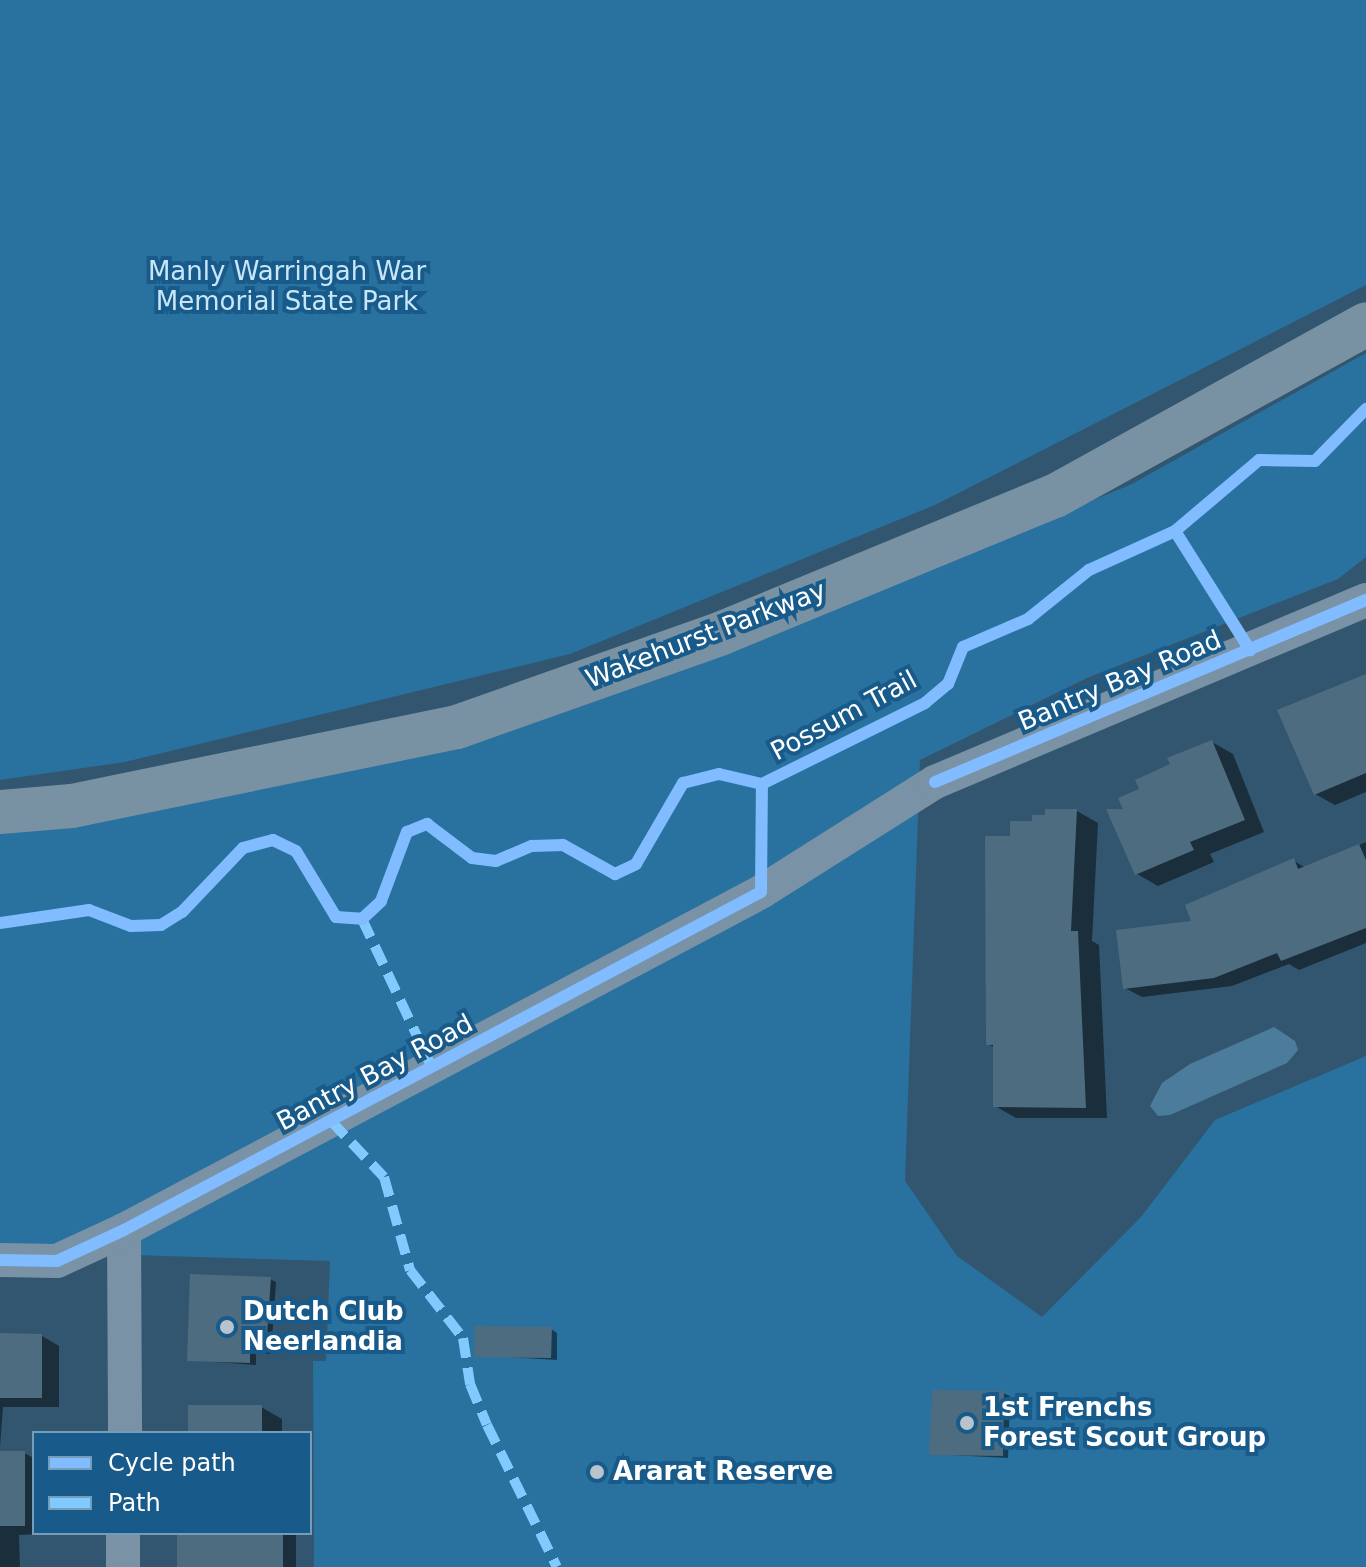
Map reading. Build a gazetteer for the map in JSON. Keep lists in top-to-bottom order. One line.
{"streets":{"main road":["Wakehurst Parkway"],"street":["Bantry Bay Road"],"cycle path":["Possum Trail"]},"parks":["Manly Warringah War Memorial State Park"],"places":["Dutch Club Neerlandia","1st Frenchs Forest Scout Group","Ararat Reserve"],"legend":["Cycle path","Path"]}
